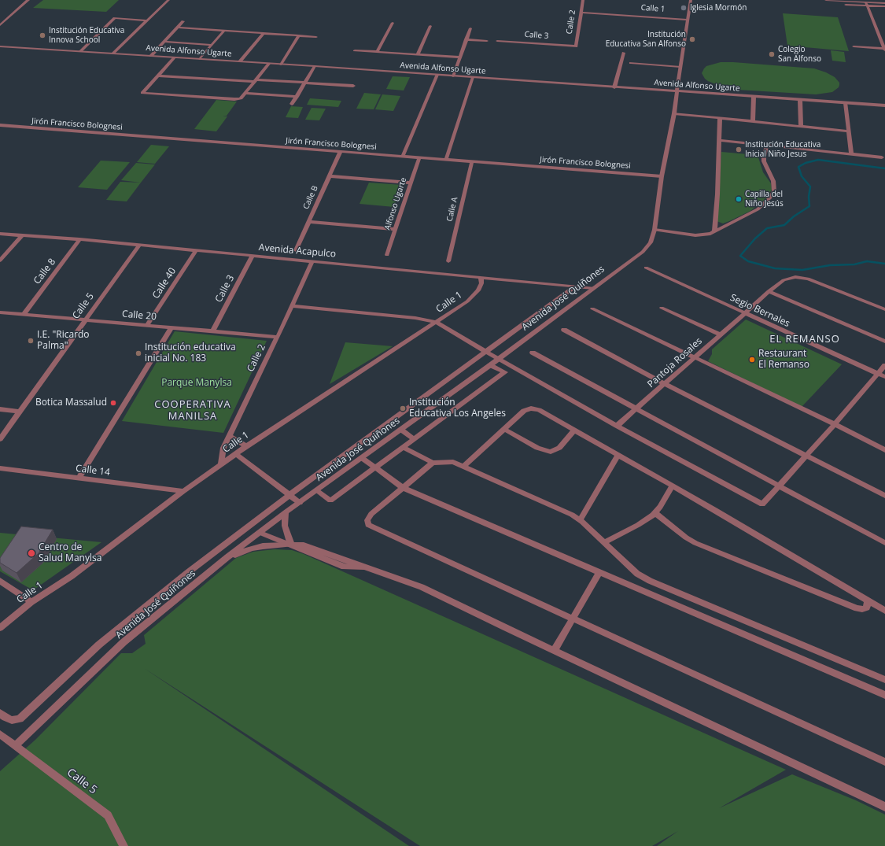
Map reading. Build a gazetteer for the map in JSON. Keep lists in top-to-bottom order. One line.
{"streets":{"street":["Calle 1","Calle 2","Calle 3","Avenida Alfonso Ugarte","Jirón Francisco Bolognesi","Calle B","Alfonso Ugarte","Calle A","Avenida Acapulco","Calle 8","Calle 40","Avenida José Quiñones","Calle 5","Segio Bernales","Calle 20","Pantoja Rosales","Calle 14"]},"crossings":[["Calle 1","Calle 2"],["Calle 1","Avenida Acapulco"],["Calle 1","Avenida José Quiñones"],["Calle 1","Calle 14"],["Calle 2","Calle 3"],["Calle 2","Avenida Acapulco"],["Calle 2","Calle 20"],["Calle 3","Avenida Acapulco"],["Calle 3","Calle 20"],["Avenida Alfonso Ugarte","Avenida José Quiñones"],["Jirón Francisco Bolognesi","Calle B"],["Jirón Francisco Bolognesi","Alfonso Ugarte"],["Jirón Francisco Bolognesi","Calle A"],["Jirón Francisco Bolognesi","Avenida José Quiñones"],["Avenida Acapulco","Calle 8"],["Avenida Acapulco","Calle 40"],["Avenida Acapulco","Avenida José Quiñones"],["Avenida Acapulco","Calle 5"],["Calle 8","Calle 20"],["Calle 40","Calle 20"],["Avenida José Quiñones","Calle 5"],["Calle 5","Calle 20"],["Segio Bernales","Pantoja Rosales"]],"districts":["EL REMANSO","COOPERATIVA MANILSA"],"parks":["Parque Manylsa"],"places":["Iglesia Mormón","Institución Educativa Innova School","Institución Educativa San Alfonso","Colegio San Alfonso","Institución Educativa Inicial Niño Jesus","Capilla del Niño Jesús","I.E. \"Ricardo Palma\"","Institución educativa inicial No. 183","Restaurant El Remanso","Botica Massalud","Institución Educativa Los Angeles","Centro de Salud Manylsa"]}
